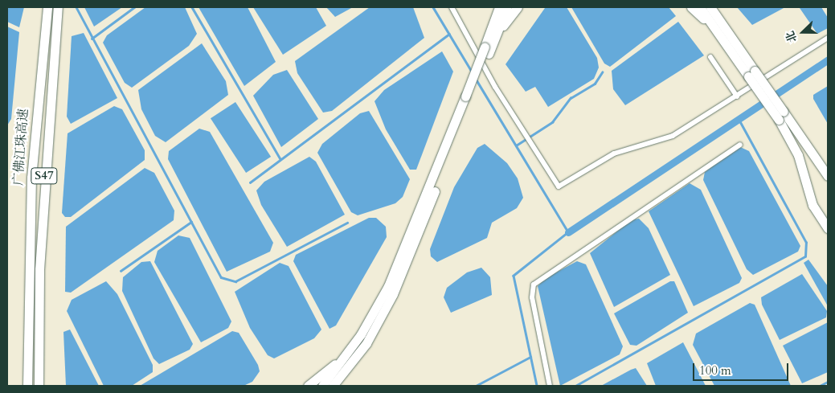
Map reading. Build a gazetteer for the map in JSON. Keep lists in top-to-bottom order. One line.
{"streets":{"highway":["广佛江珠高速","S47"]},"scale_bar":"100 m","north":"left"}
